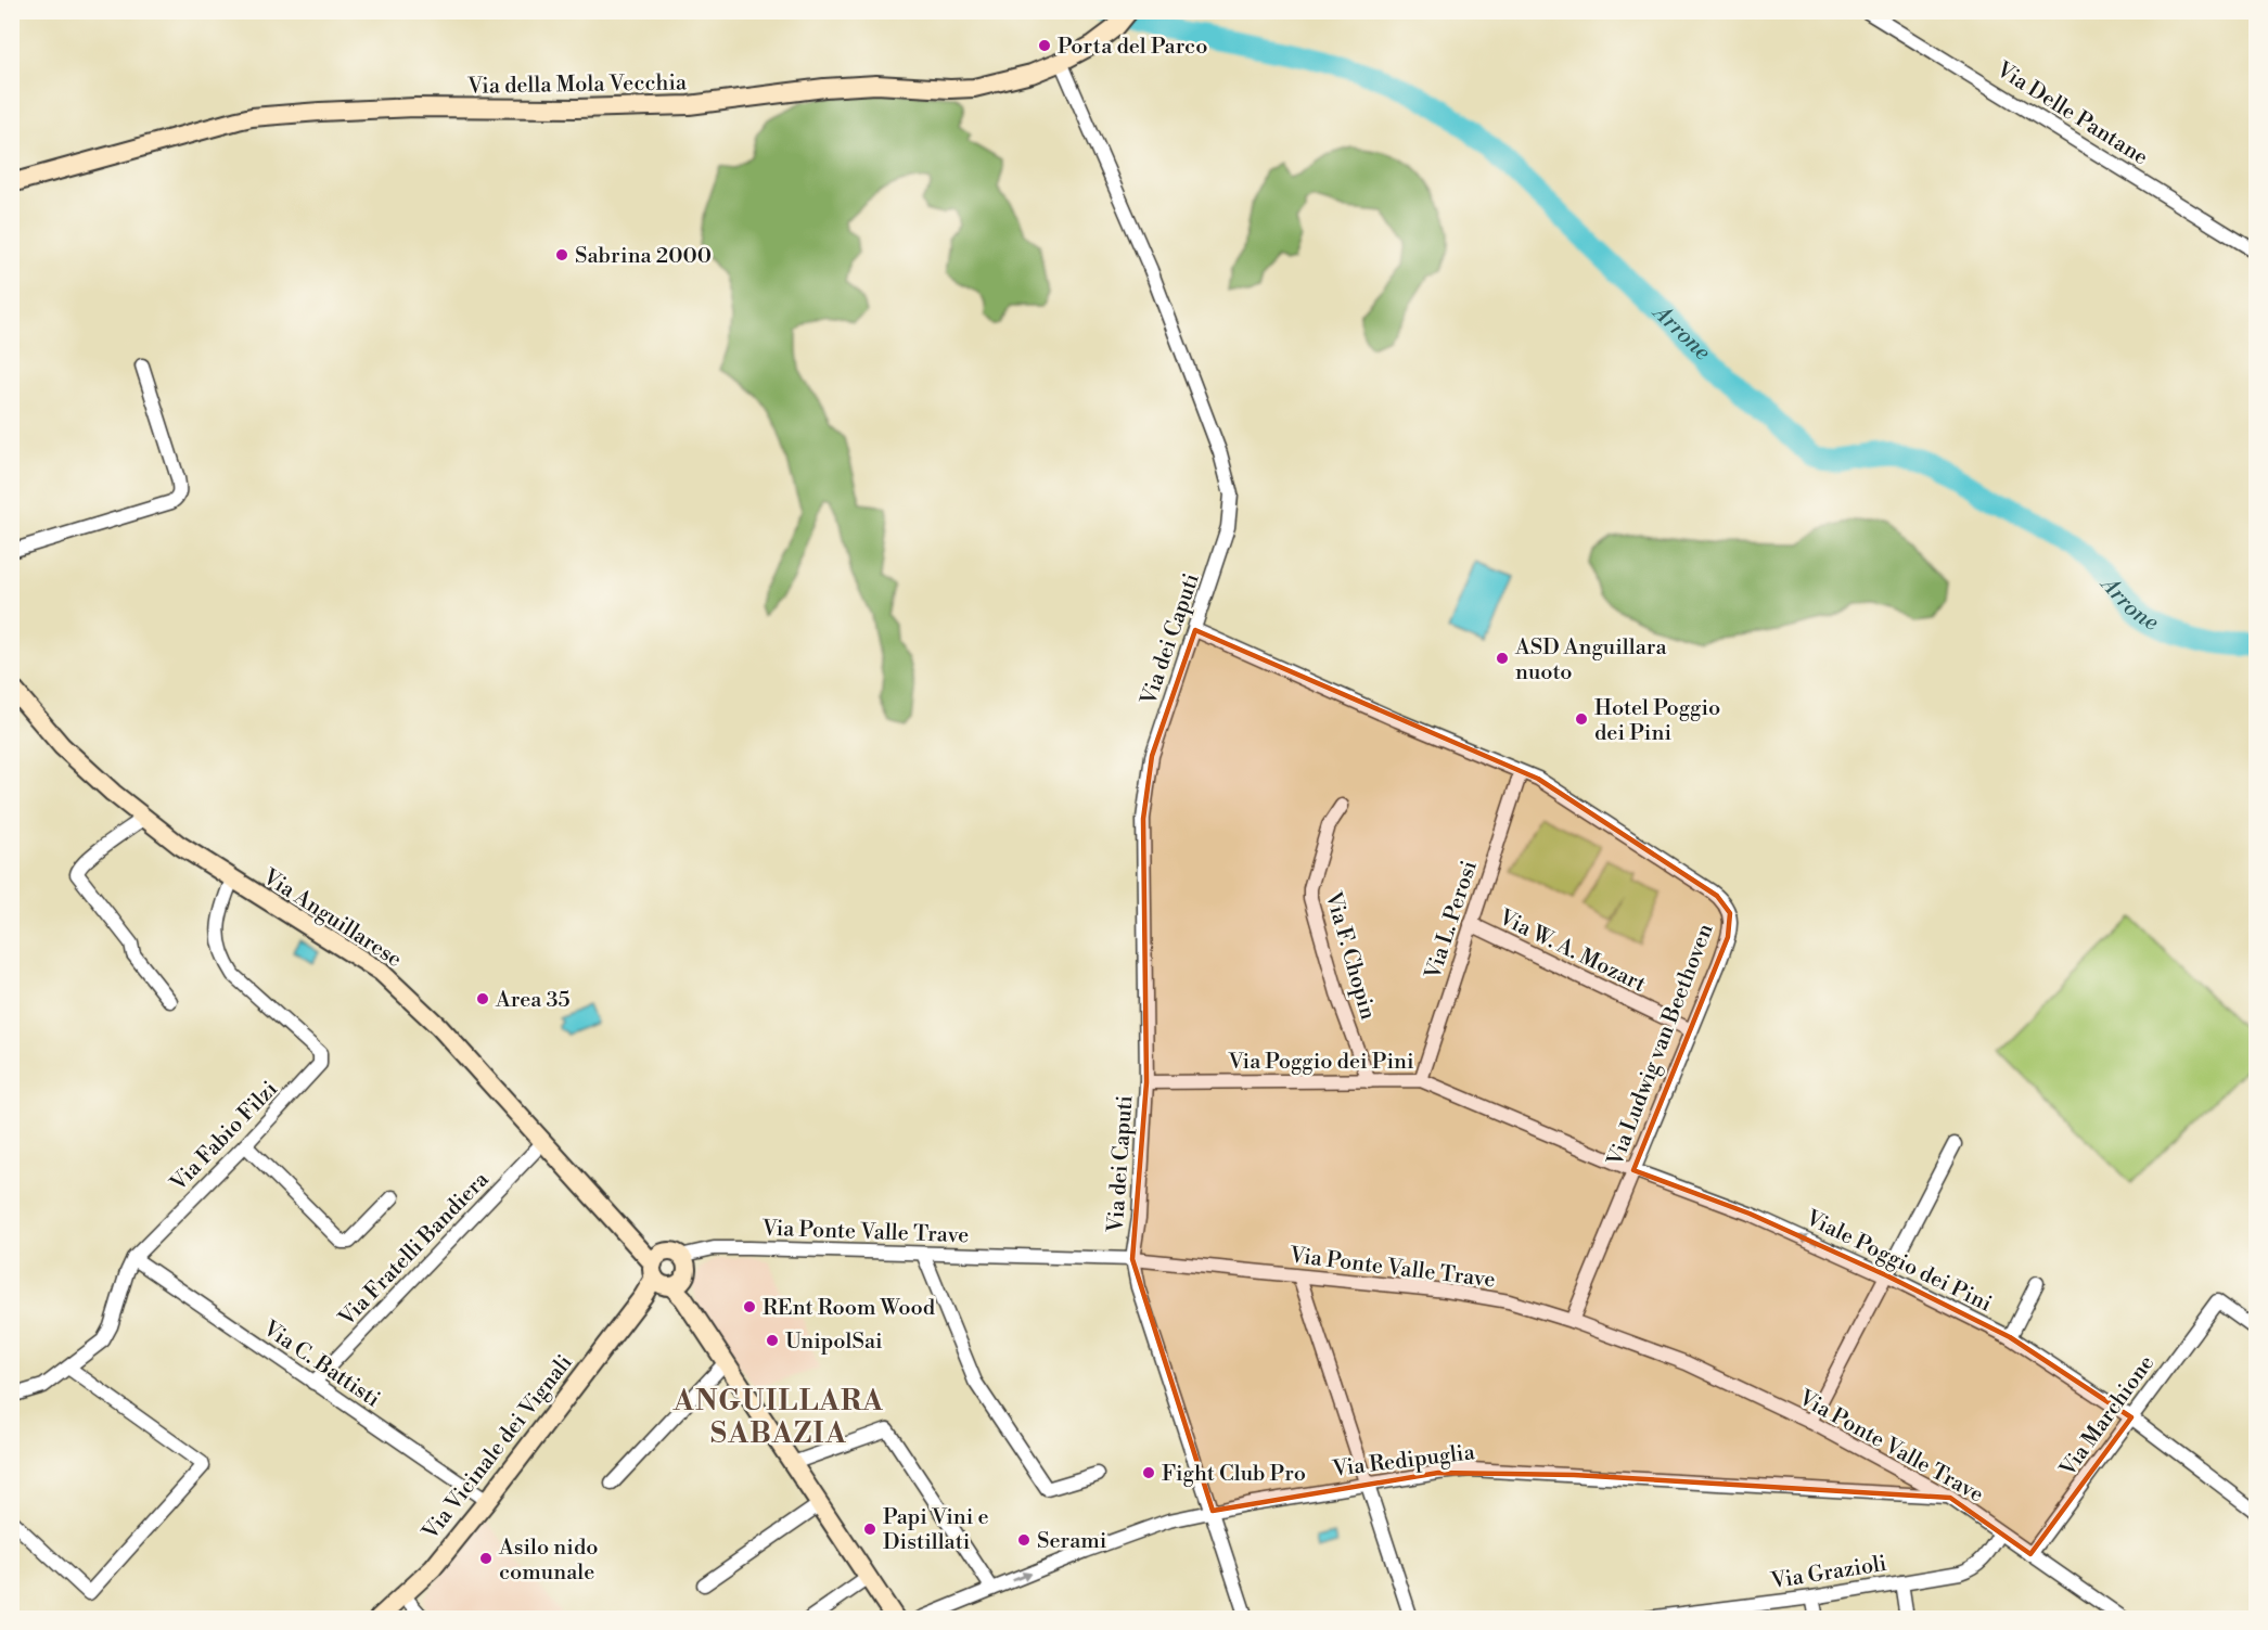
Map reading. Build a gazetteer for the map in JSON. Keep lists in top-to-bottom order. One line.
{"streets":{"street":["Via della Mola Vecchia","Via Delle Pantane","Via dei Caputi","Via Anguillarese","Via L. Perosi","Via W. A. Mozart","Via F. Chopin","Via Ludwig van Beethoven","Via Poggio dei Pini","Via Fabio Filzi","Via Ponte Valle Trave","Via Fratelli Bandiera","Viale Poggio dei Pini","Via C. Battisti","Via Marchione","Via Vicinale dei Vignali","Via Redipuglia","Via Grazioli"]},"crossings":[["Via della Mola Vecchia","Via dei Caputi"],["Via dei Caputi","Via Ludwig van Beethoven"],["Via dei Caputi","Via Poggio dei Pini"],["Via dei Caputi","Via Ponte Valle Trave"],["Via Anguillarese","Via Fabio Filzi"],["Via Anguillarese","Via Ponte Valle Trave"],["Via Anguillarese","Via Fratelli Bandiera"],["Via Anguillarese","Via Vicinale dei Vignali"],["Via L. Perosi","Via W. A. Mozart"],["Via L. Perosi","Via Ludwig van Beethoven"],["Via L. Perosi","Via Poggio dei Pini"],["Via W. A. Mozart","Via Ludwig van Beethoven"],["Via F. Chopin","Via Poggio dei Pini"],["Via Ludwig van Beethoven","Via Poggio dei Pini"],["Via Ludwig van Beethoven","Via Ponte Valle Trave"],["Via Ludwig van Beethoven","Viale Poggio dei Pini"],["Via Poggio dei Pini","Viale Poggio dei Pini"],["Via Fabio Filzi","Via C. Battisti"],["Via Ponte Valle Trave","Via Marchione"],["Via Ponte Valle Trave","Via Vicinale dei Vignali"],["Via Ponte Valle Trave","Via Redipuglia"],["Via Fratelli Bandiera","Via C. Battisti"],["Viale Poggio dei Pini","Via Marchione"],["Via C. Battisti","Via Vicinale dei Vignali"]],"one_way":["Viale Poggio dei Pini"],"districts":["ANGUILLARA SABAZIA"],"water":["Arrone"],"places":["Porta del Parco","Sabrina 2000","ASD Anguillara nuoto","Hotel Poggio dei Pini","Area 35","REnt Room Wood","UnipolSai","Fight Club Pro","Papi Vini e Distillati","Serami","Asilo nido comunale"]}
